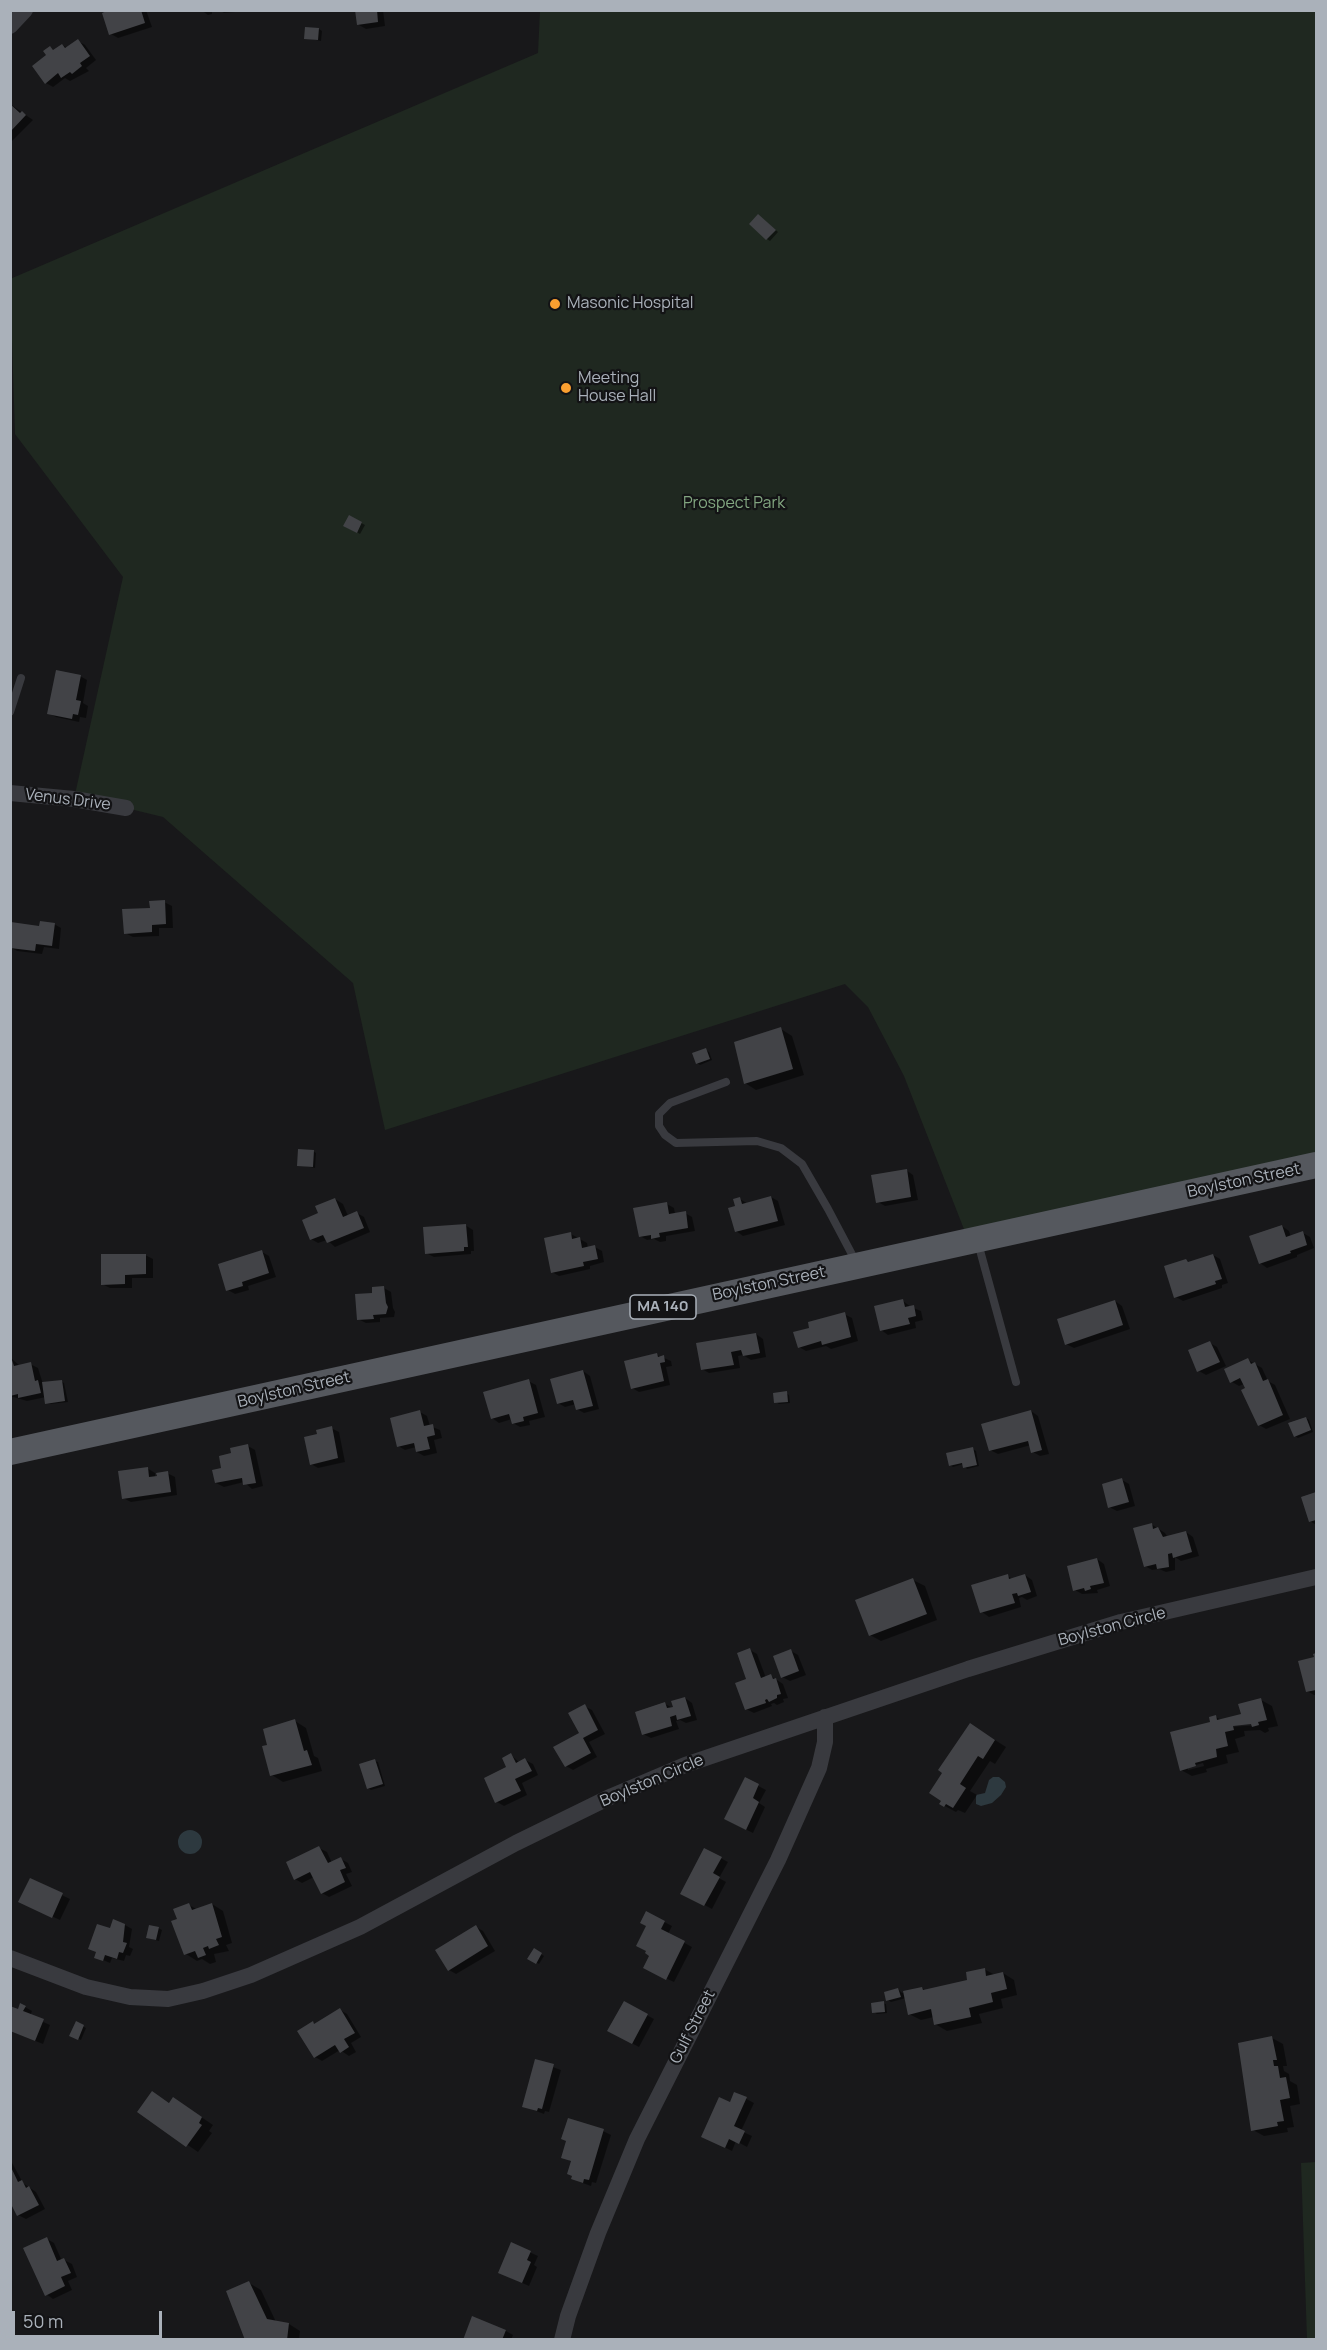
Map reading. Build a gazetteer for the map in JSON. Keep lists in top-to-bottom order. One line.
{"streets":{"main road":["Boylston Street","MA 140"],"street":["Venus Drive","Boylston Circle","Gulf Street"]},"crossings":[["Boylston Circle","Gulf Street"]],"parks":["Prospect Park"],"places":["Masonic Hospital","Meeting House Hall"],"scale_bar":"50 m"}
